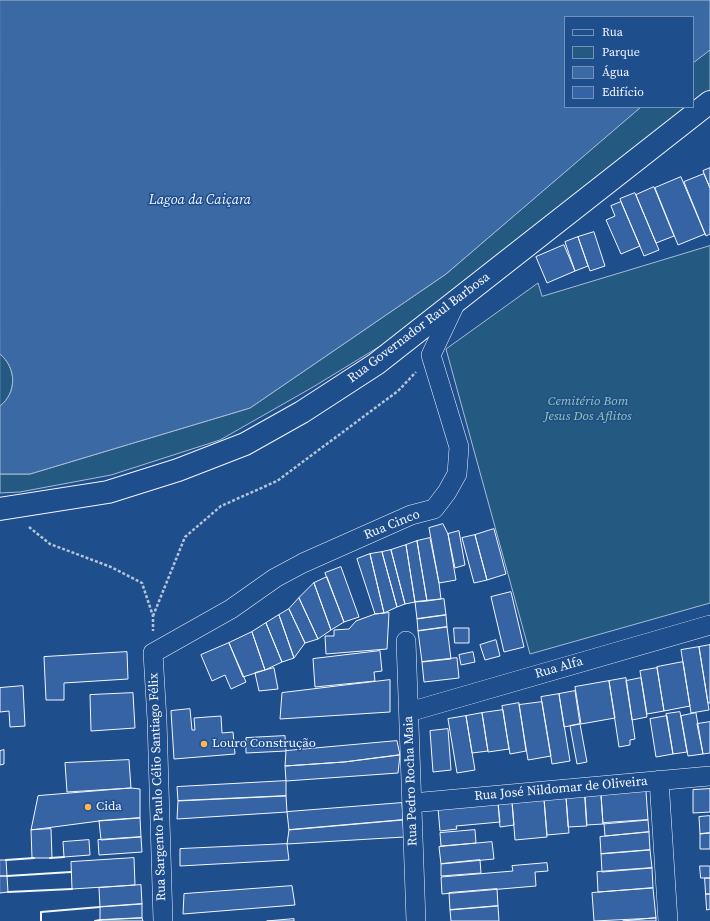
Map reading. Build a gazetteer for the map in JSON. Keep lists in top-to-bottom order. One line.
{"streets":{"street":["Rua Governador Raul Barbosa","Rua Cinco","Rua Alfa","Rua Pedro Rocha Maia","Rua Sargento Paulo Célio Santiago Félix","Rua José Nildomar de Oliveira"]},"crossings":[["Rua Cinco","Rua Sargento Paulo Célio Santiago Félix"],["Rua Alfa","Rua Pedro Rocha Maia"],["Rua Pedro Rocha Maia","Rua José Nildomar de Oliveira"]],"water":["Lagoa da Caiçara"],"parks":["Cemitério Bom Jesus Dos Aflitos"],"places":["Louro Construção","Cida"],"legend":["Rua","Parque","Água","Edifício"]}
